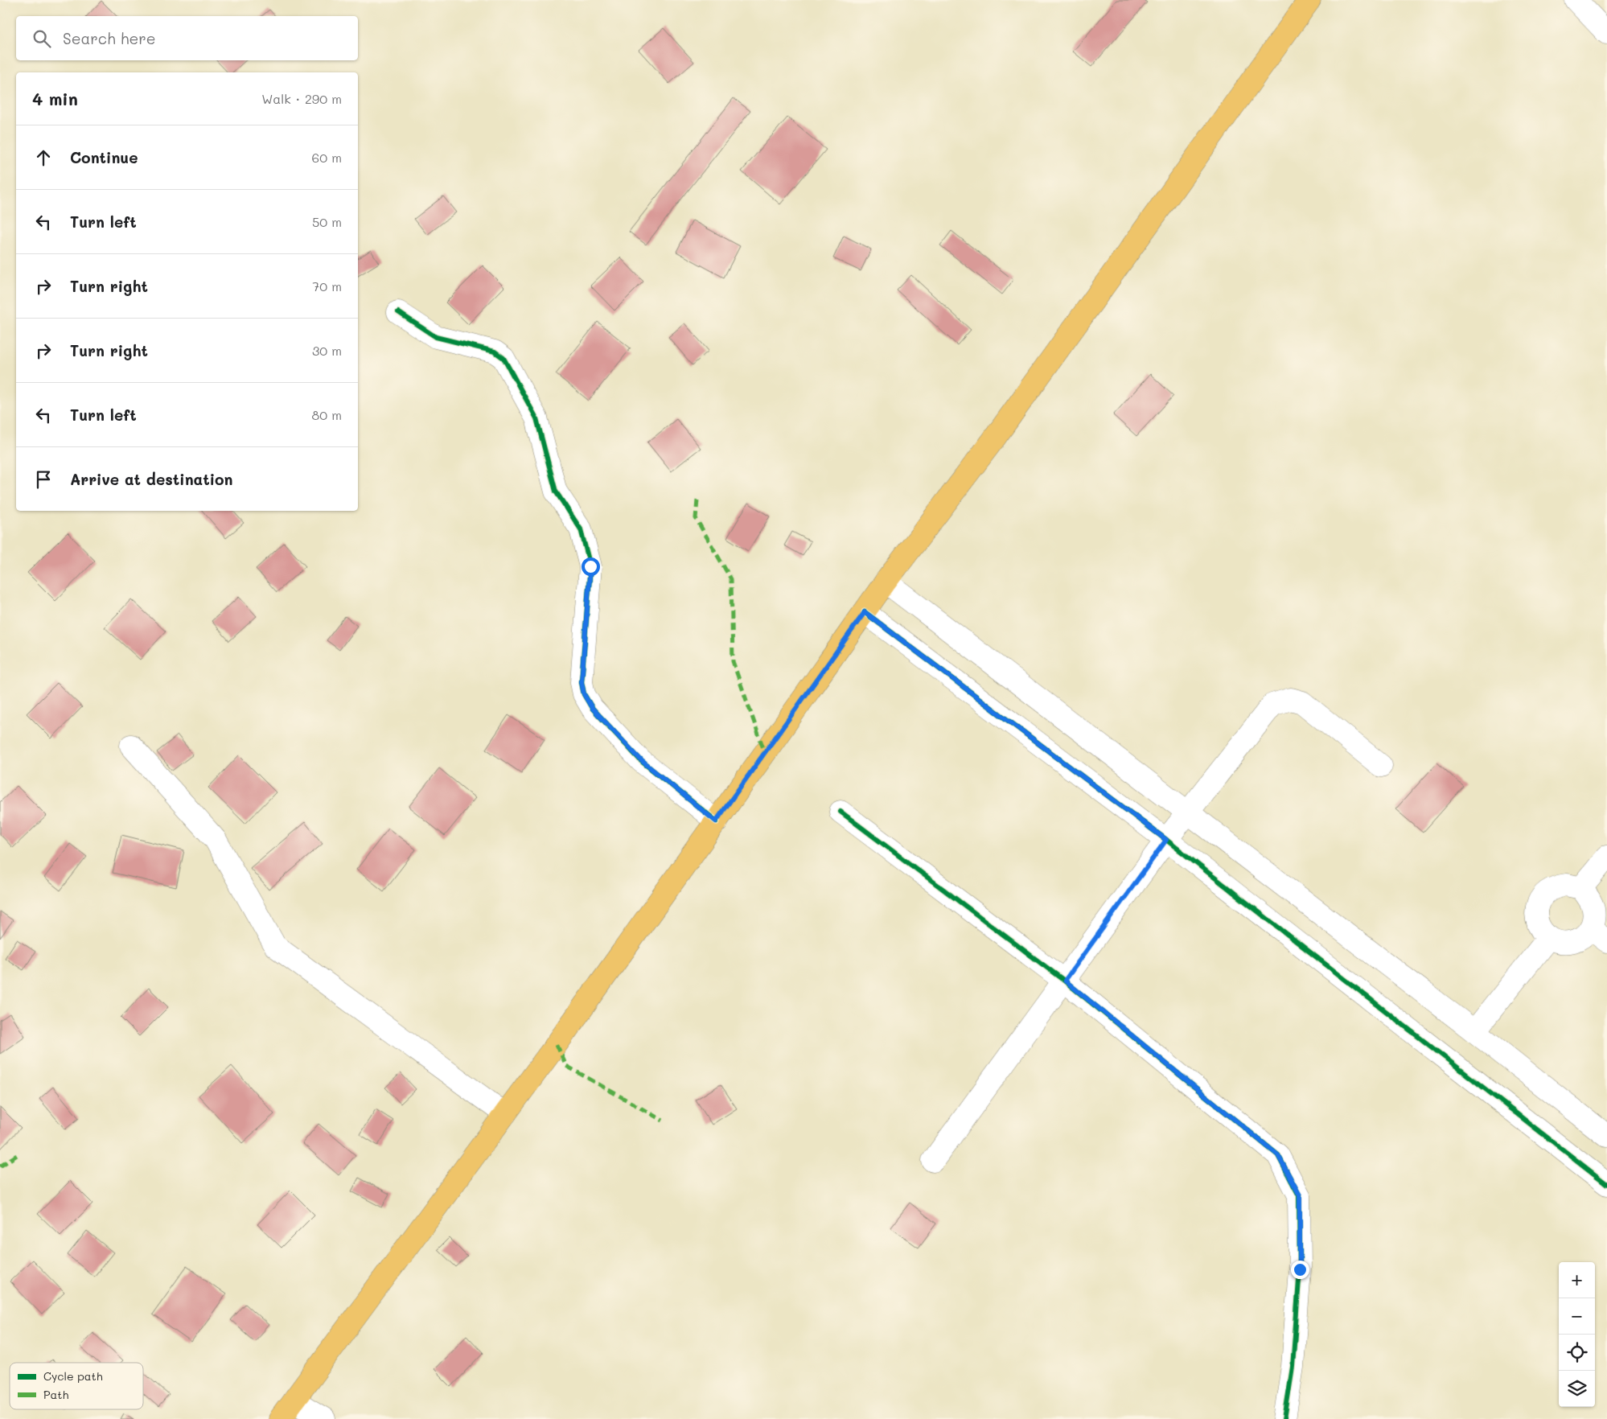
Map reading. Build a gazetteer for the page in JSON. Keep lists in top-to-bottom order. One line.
{"legend":["Cycle path","Path"],"page":{"search":"Search here","heading":["4 min","Walk · 290 m"],"list":[["Continue","60 m"],["Turn left","50 m"],["Turn right","70 m"],["Turn right","30 m"],["Turn left","80 m"],"Arrive at destination"],"map_buttons":["+","−"]}}
